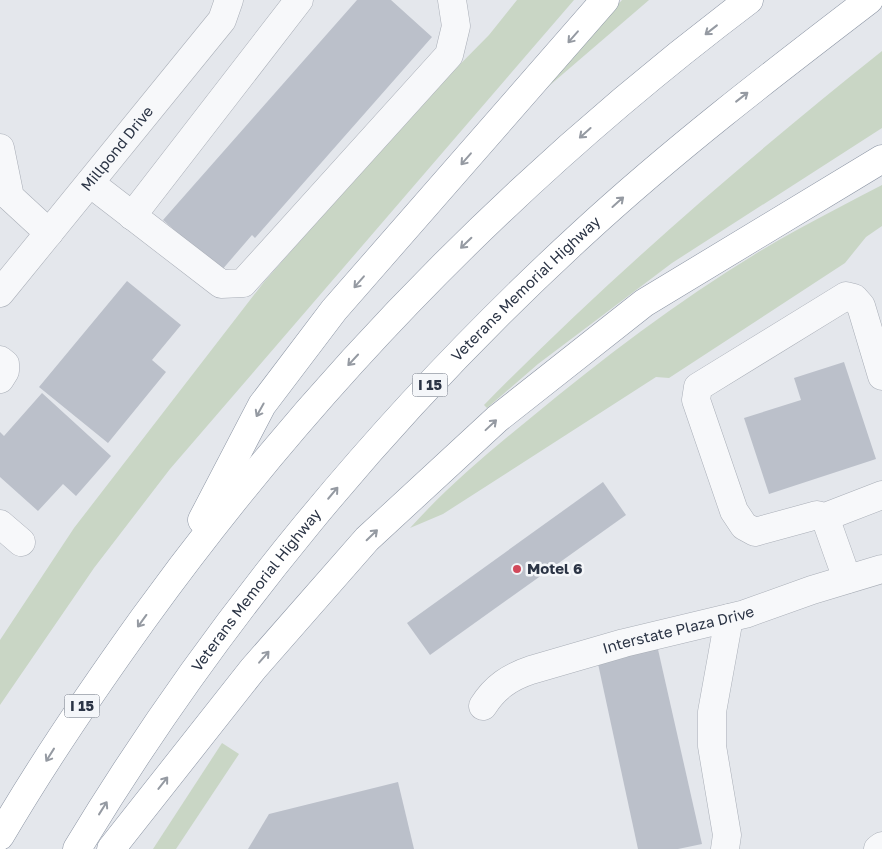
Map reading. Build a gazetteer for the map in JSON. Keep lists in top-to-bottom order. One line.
{"streets":{"highway":["Veterans Memorial Highway","I 15"],"street":["Millpond Drive","Interstate Plaza Drive"]},"places":["Motel 6"]}
